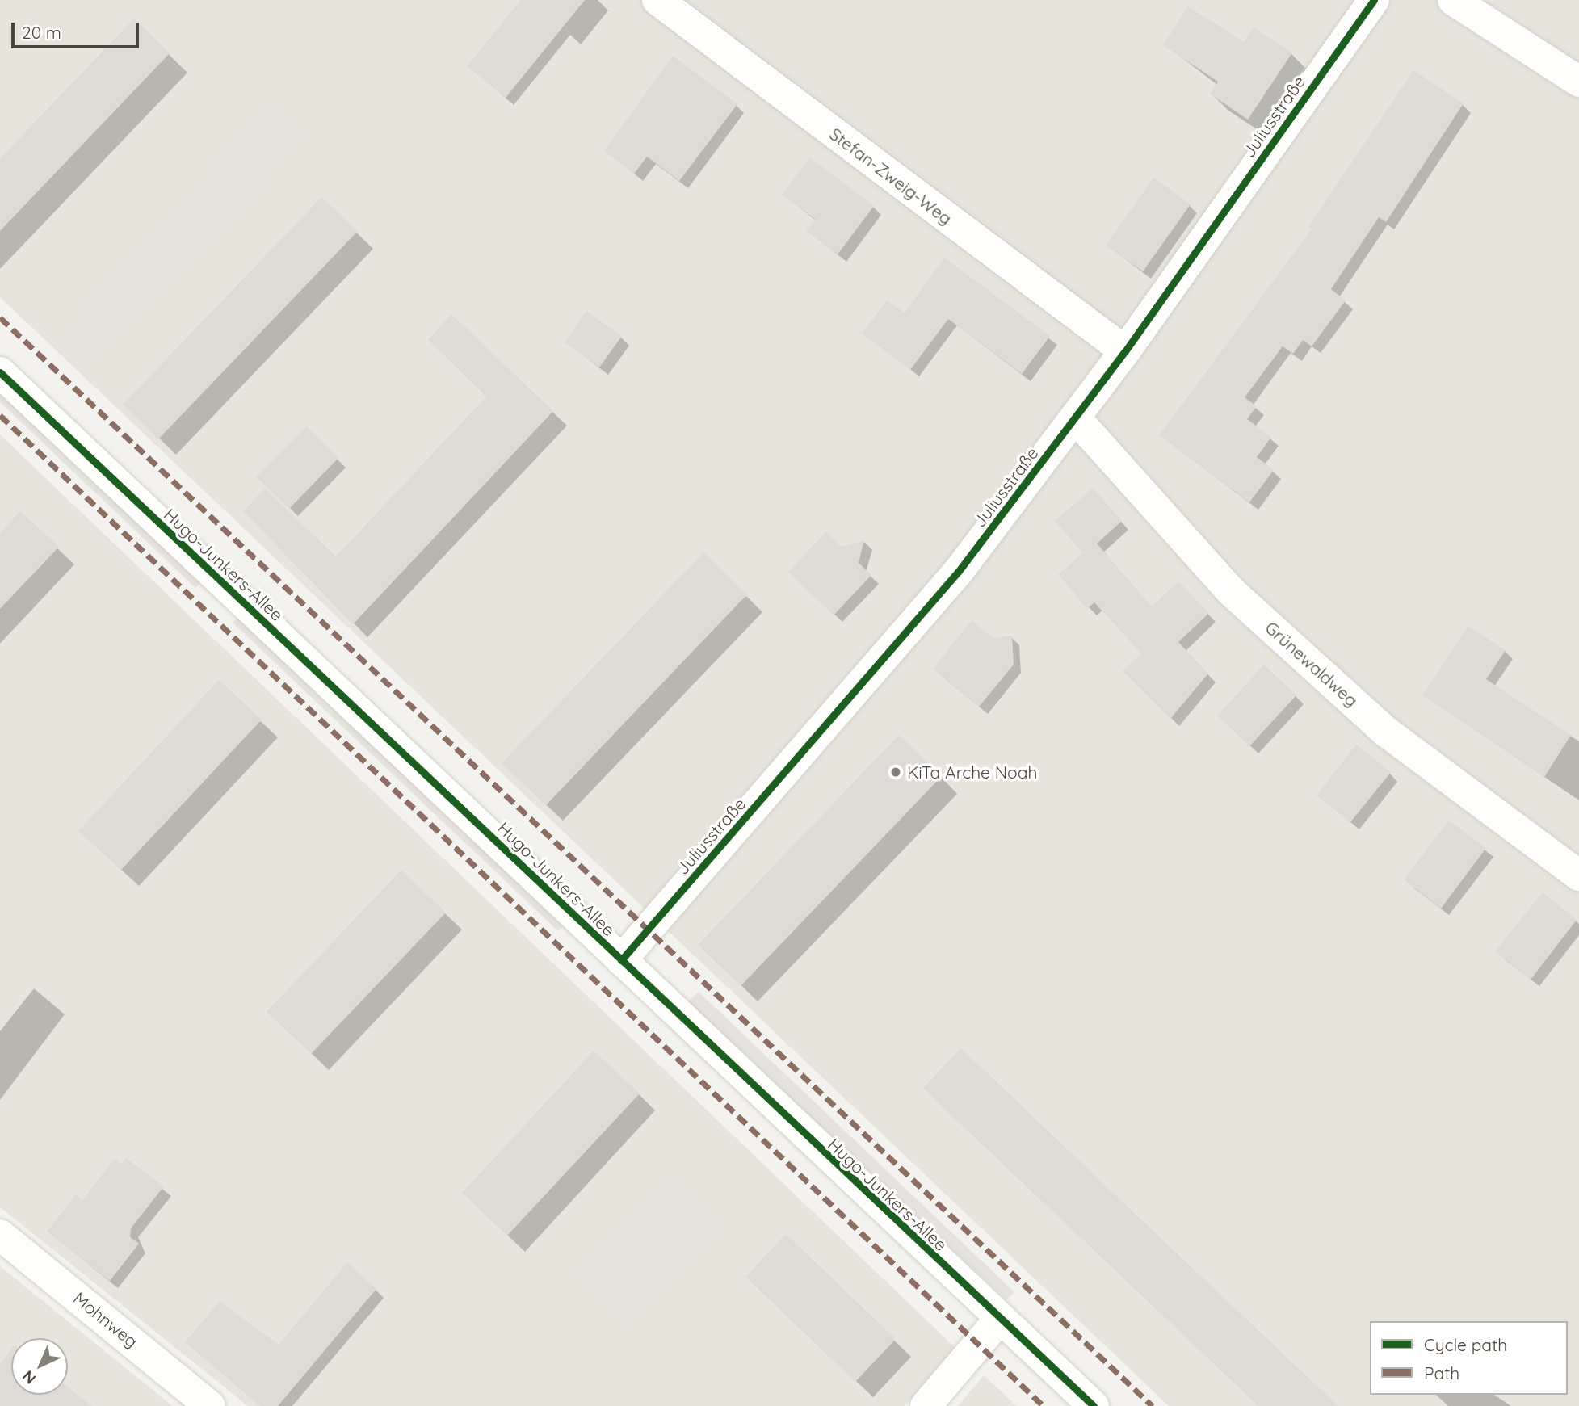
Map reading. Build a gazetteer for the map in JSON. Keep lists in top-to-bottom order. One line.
{"streets":{"street":["Juliusstraße","Stefan-Zweig-Weg","Hugo-Junkers-Allee","Grünewaldweg","Mohnweg"]},"crossings":[["Juliusstraße","Stefan-Zweig-Weg"],["Juliusstraße","Hugo-Junkers-Allee"],["Juliusstraße","Grünewaldweg"]],"places":["KiTa Arche Noah"],"legend":["Cycle path","Path"],"scale_bar":"20 m","north":"bottom left"}
